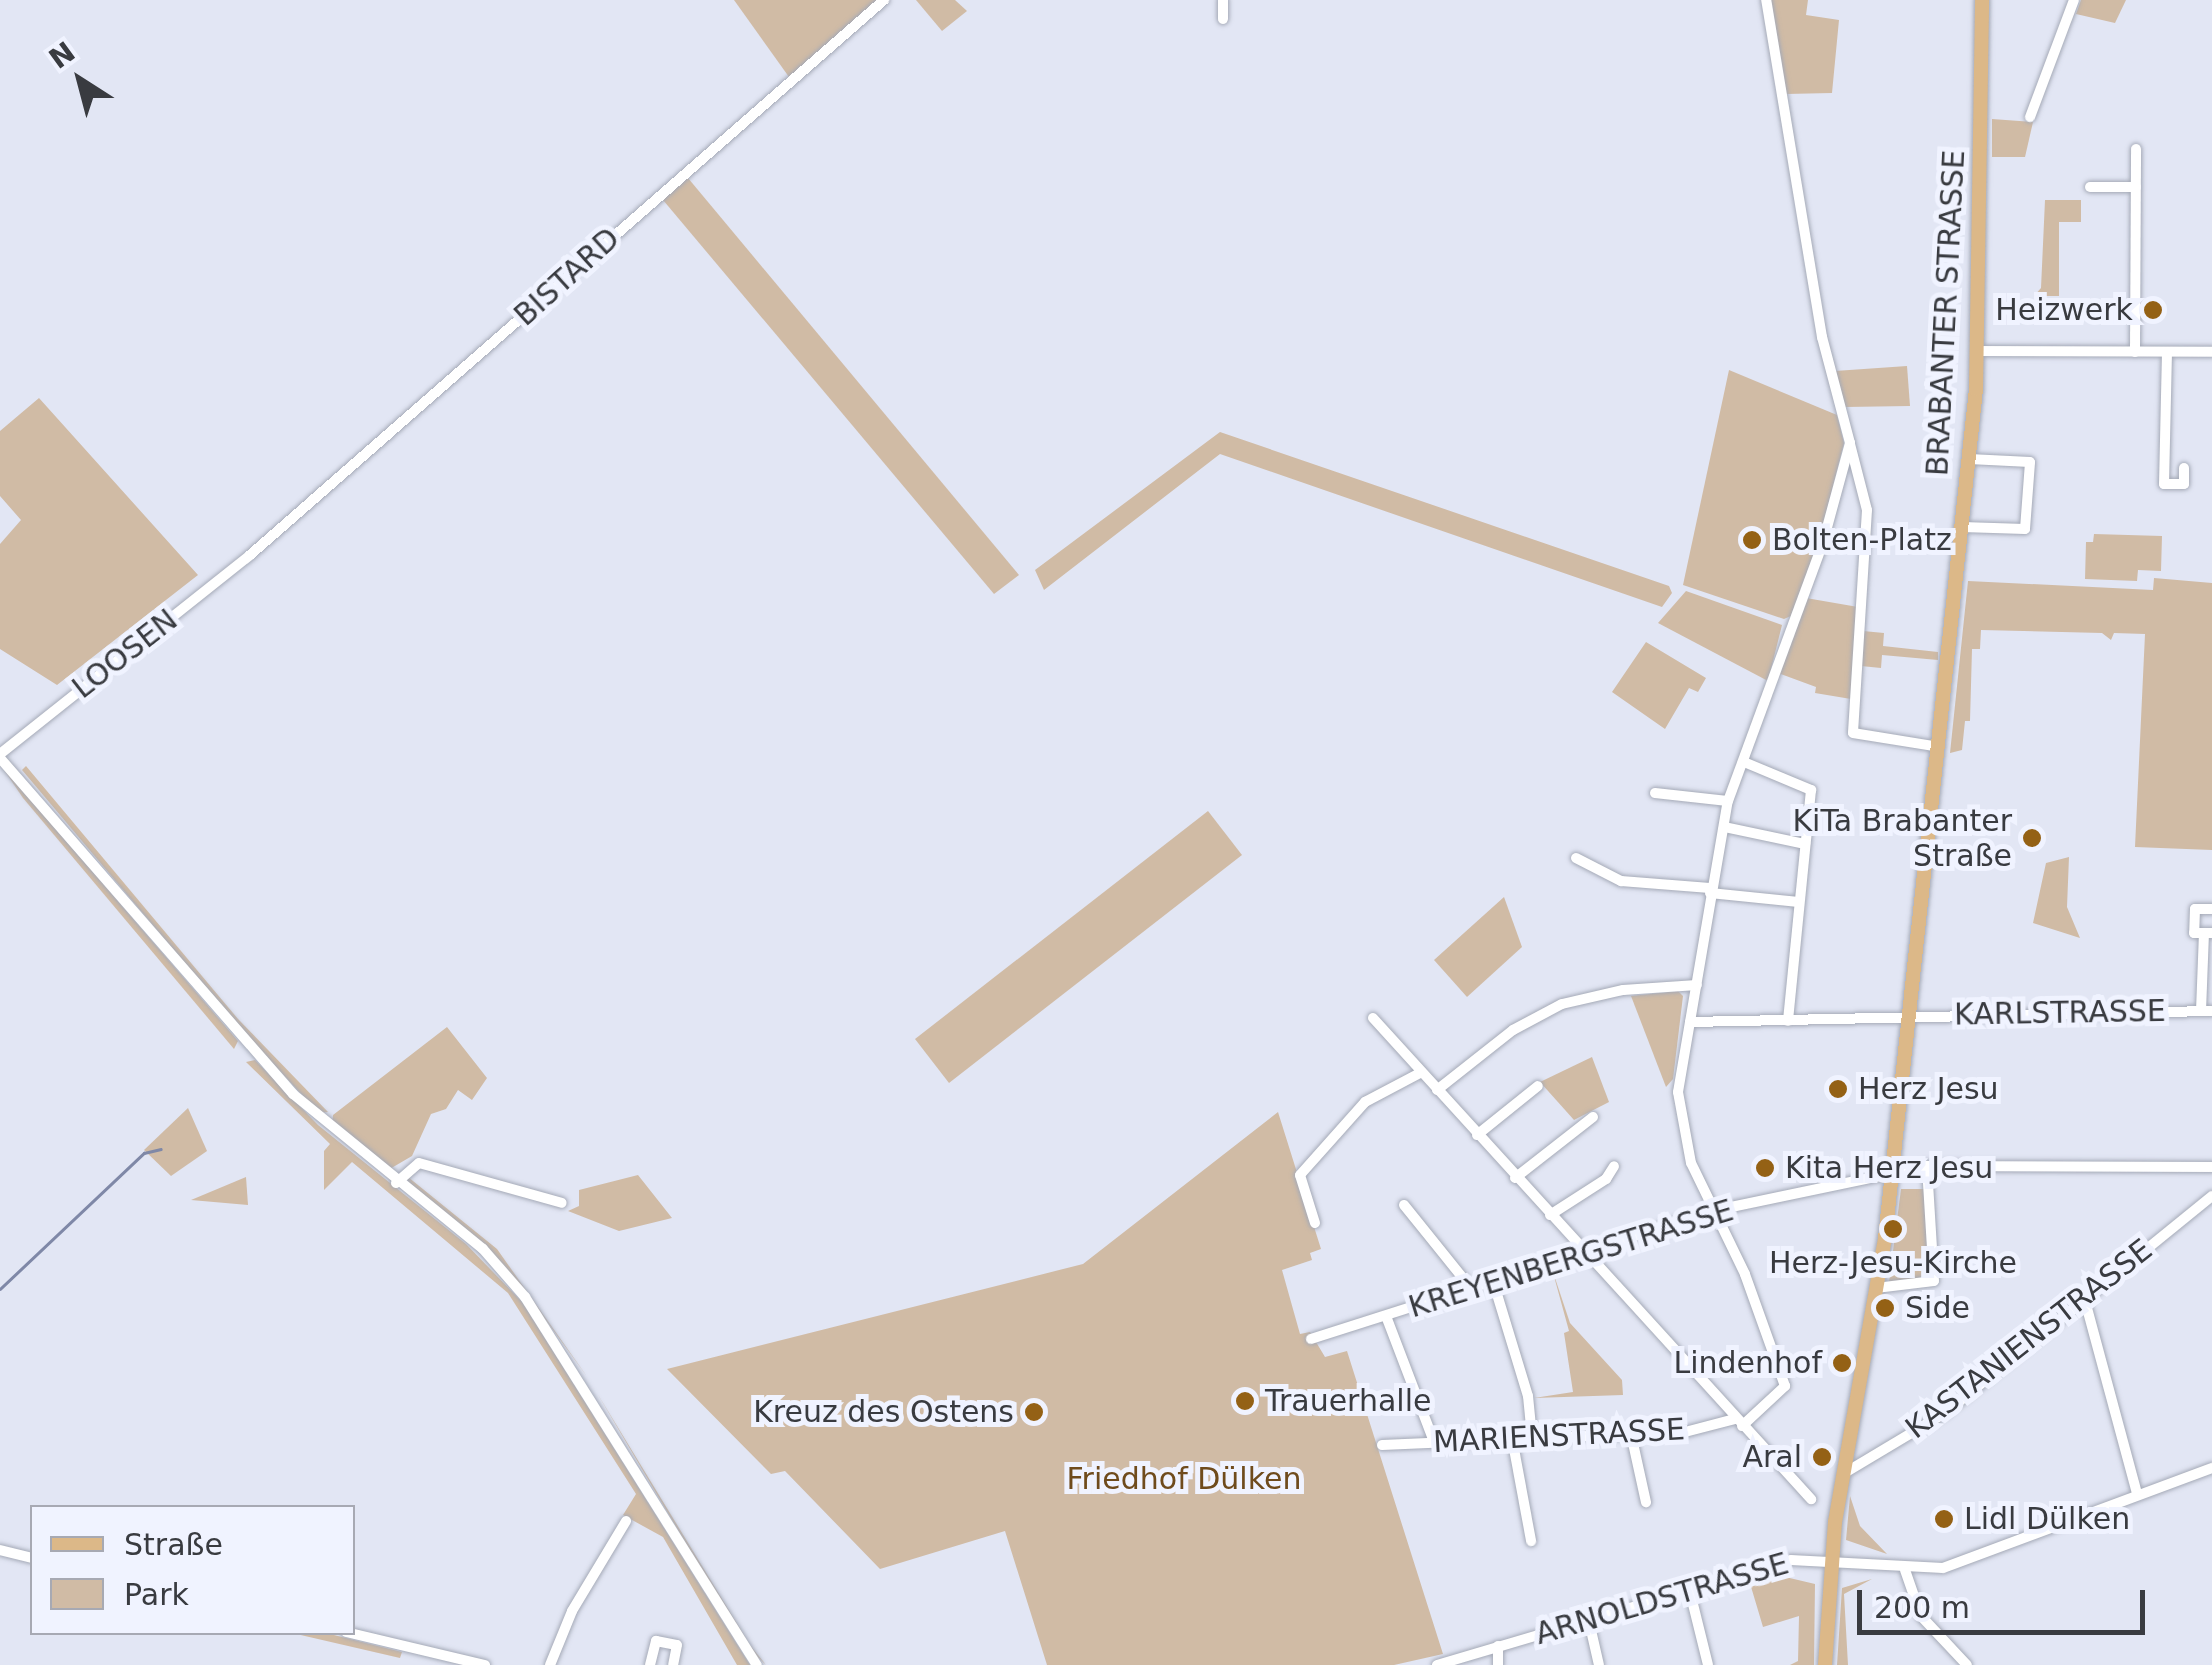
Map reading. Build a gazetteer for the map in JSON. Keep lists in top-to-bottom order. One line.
{"streets":{"main road":["BRABANTER STRASSE"],"street":["BISTARD","LOOSEN","KARLSTRASSE","KREYENBERGSTRASSE","KASTANIENSTRASSE","MARIENSTRASSE","ARNOLDSTRASSE"]},"crossings":[["BISTARD","LOOSEN"],["BRABANTER STRASSE","KARLSTRASSE"],["BRABANTER STRASSE","KREYENBERGSTRASSE"],["BRABANTER STRASSE","KASTANIENSTRASSE"],["BRABANTER STRASSE","ARNOLDSTRASSE"]],"parks":["Friedhof Dülken"],"places":["Heizwerk","Bolten-Platz","KiTa Brabanter Straße","Herz Jesu","Kita Herz Jesu","Herz-Jesu-Kirche","Side","Lindenhof","Trauerhalle","Kreuz des Ostens","Aral","Lidl Dülken"],"legend":["Straße","Park"],"scale_bar":"200 m","north":"top left"}
